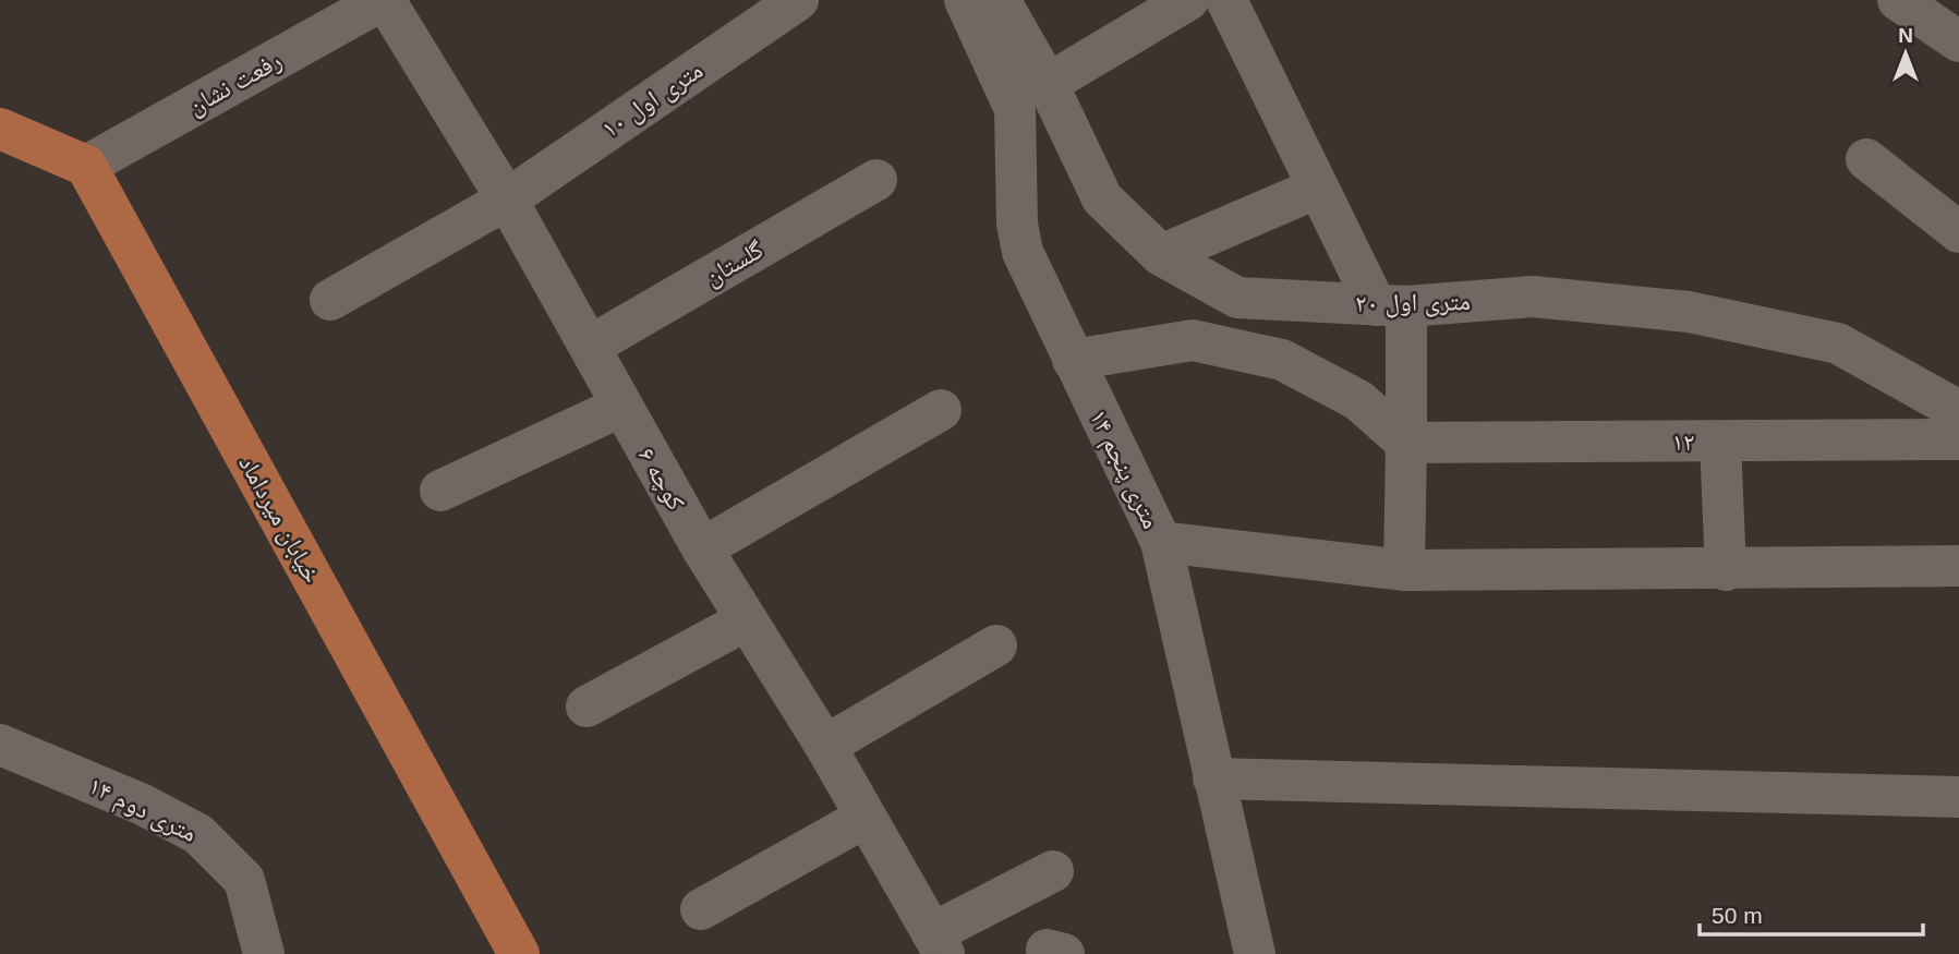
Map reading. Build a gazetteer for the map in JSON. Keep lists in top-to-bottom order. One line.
{"streets":{"main road":["خیابان میرداماد"],"street":["رفعت نشان","۱۰ متری اول","گلستان","۲۰ متری اول","۱۲","۱۴ متری پنجم","کوچه ۶","۱۴ متری دوم"]},"crossings":[["رفعت نشان","کوچه ۶"],["رفعت نشان","خیابان میرداماد"],["۱۰ متری اول","کوچه ۶"],["گلستان","کوچه ۶"]],"scale_bar":"50 m","north":"top"}
